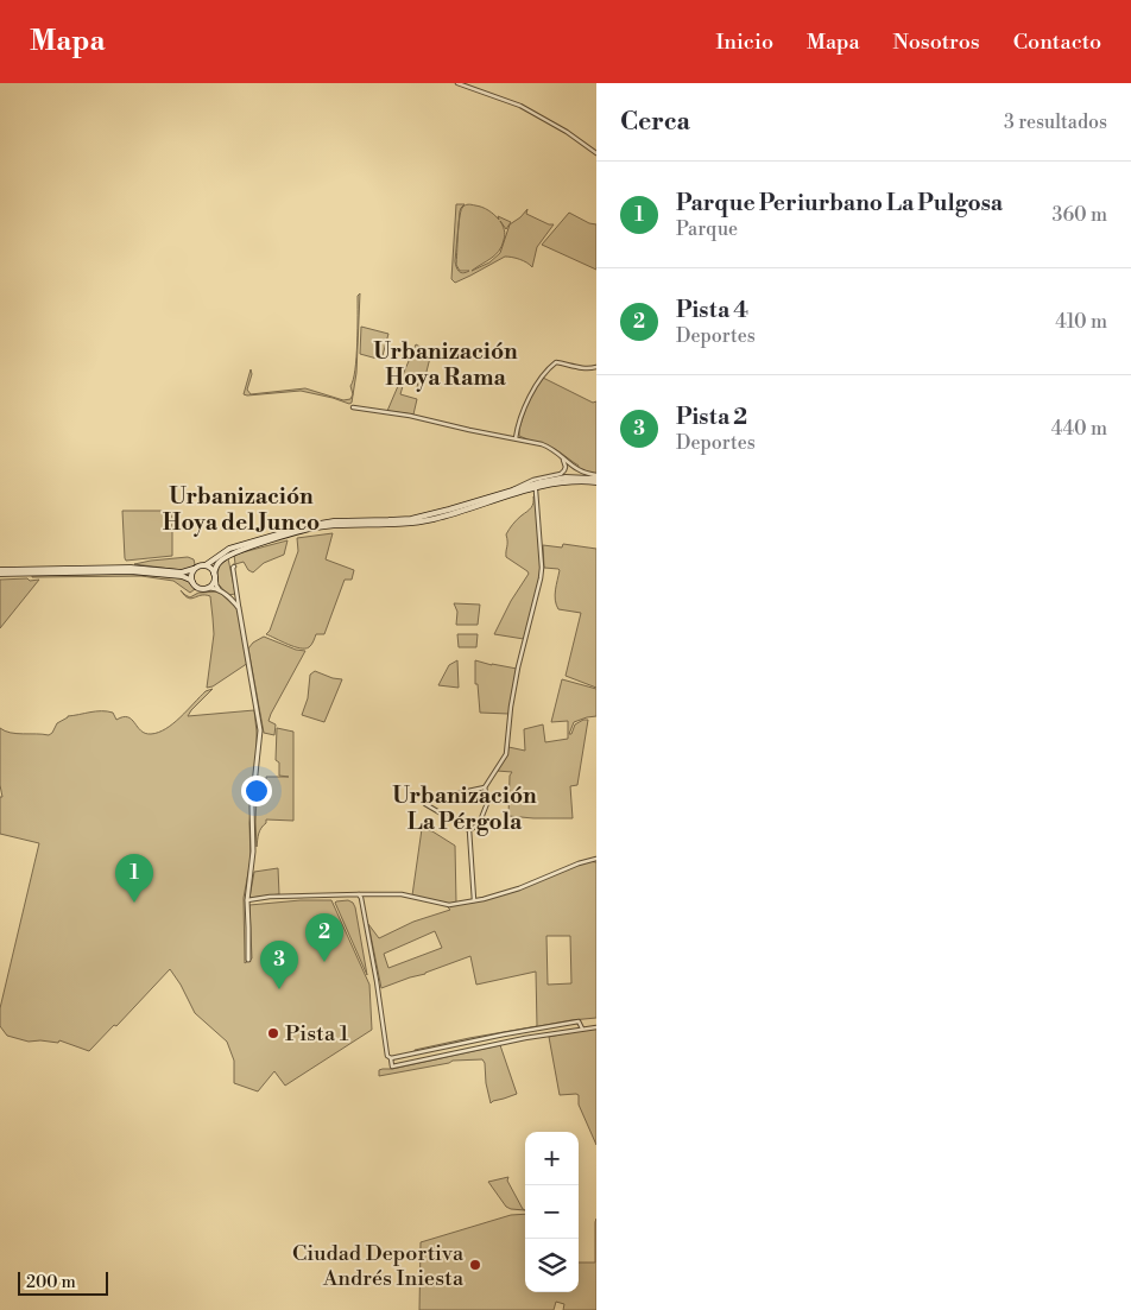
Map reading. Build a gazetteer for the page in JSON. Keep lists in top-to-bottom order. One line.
{"districts":["Urbanización Hoya Rama","Urbanización Hoya del Junco","Urbanización La Pérgola"],"places":["Pista 1","Ciudad Deportiva Andrés Iniesta"],"scale_bar":"200 m","page":{"header":"Mapa","nav":["Inicio","Mapa","Nosotros","Contacto"],"heading":["Cerca","3 resultados"],"list":[{"mark":"1","name":"Parque Periurbano La Pulgosa","note":"Parque","value":"360 m"},{"mark":"2","name":"Pista 4","note":"Deportes","value":"410 m"},{"mark":"3","name":"Pista 2","note":"Deportes","value":"440 m"}],"pins":["1","2","3"],"map_buttons":["+","−"],"scale":"200 m"}}
